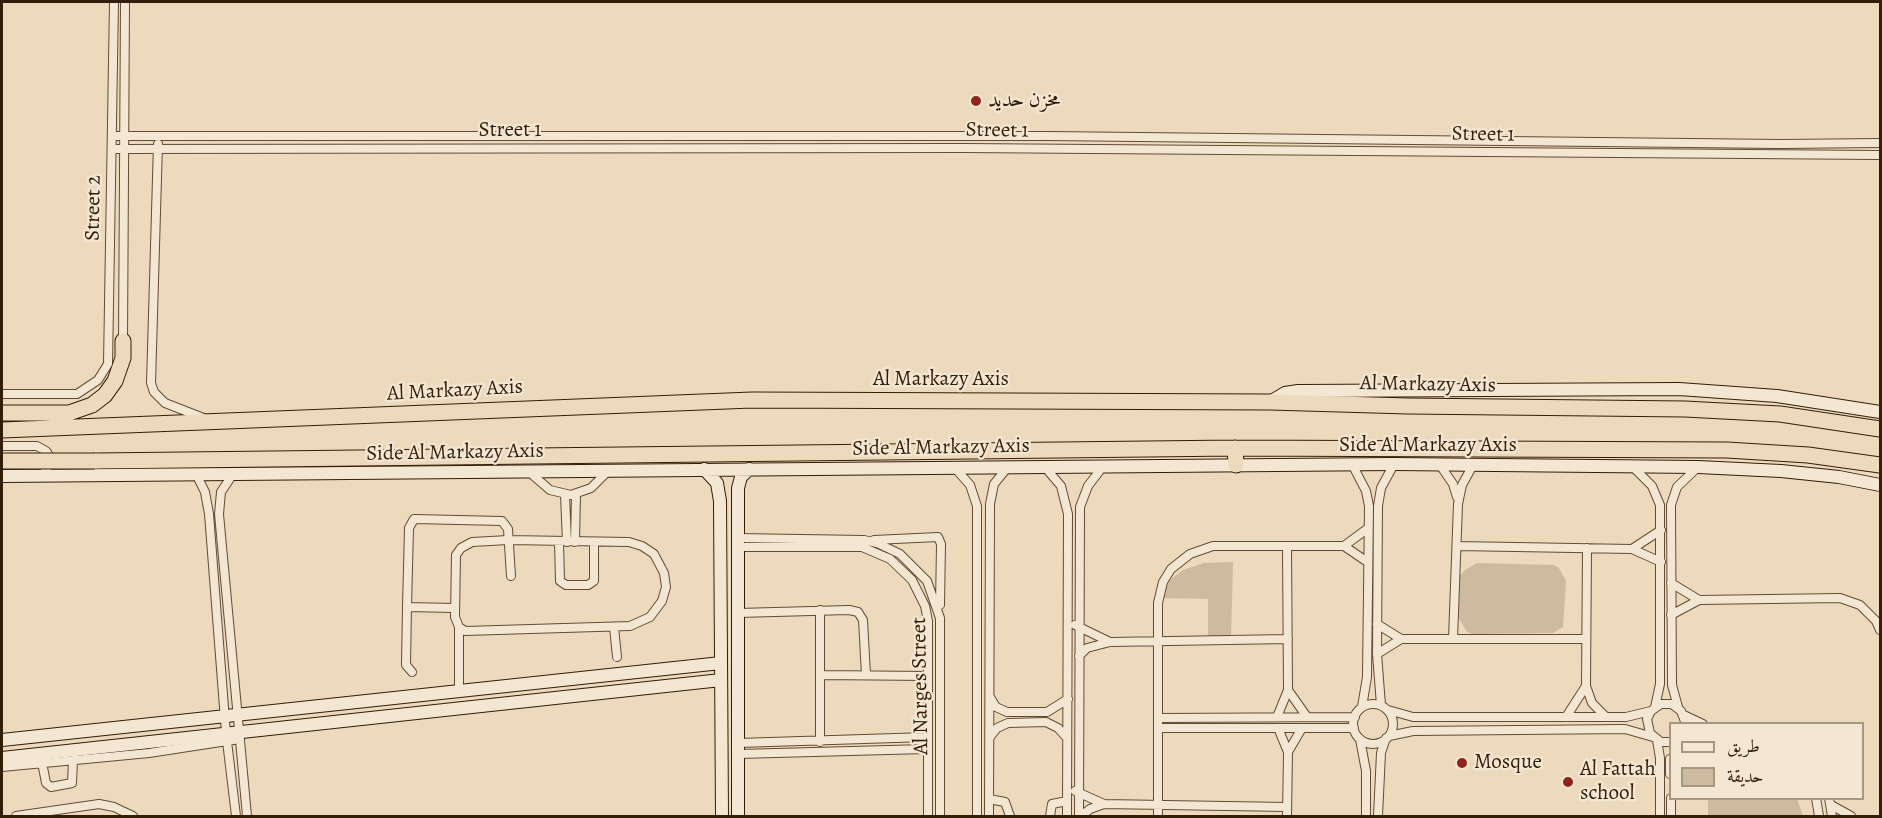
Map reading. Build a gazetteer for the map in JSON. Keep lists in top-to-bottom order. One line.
{"streets":{"highway":["Al Markazy Axis"],"main road":["Side Al Markazy Axis"],"street":["Street 1","Street 2","Al Narges Street"]},"crossings":[["Street 1","Street 2"]],"places":["مخزن حديد","Mosque","Al Fattah school"],"legend":["طريق","حديقة"]}
